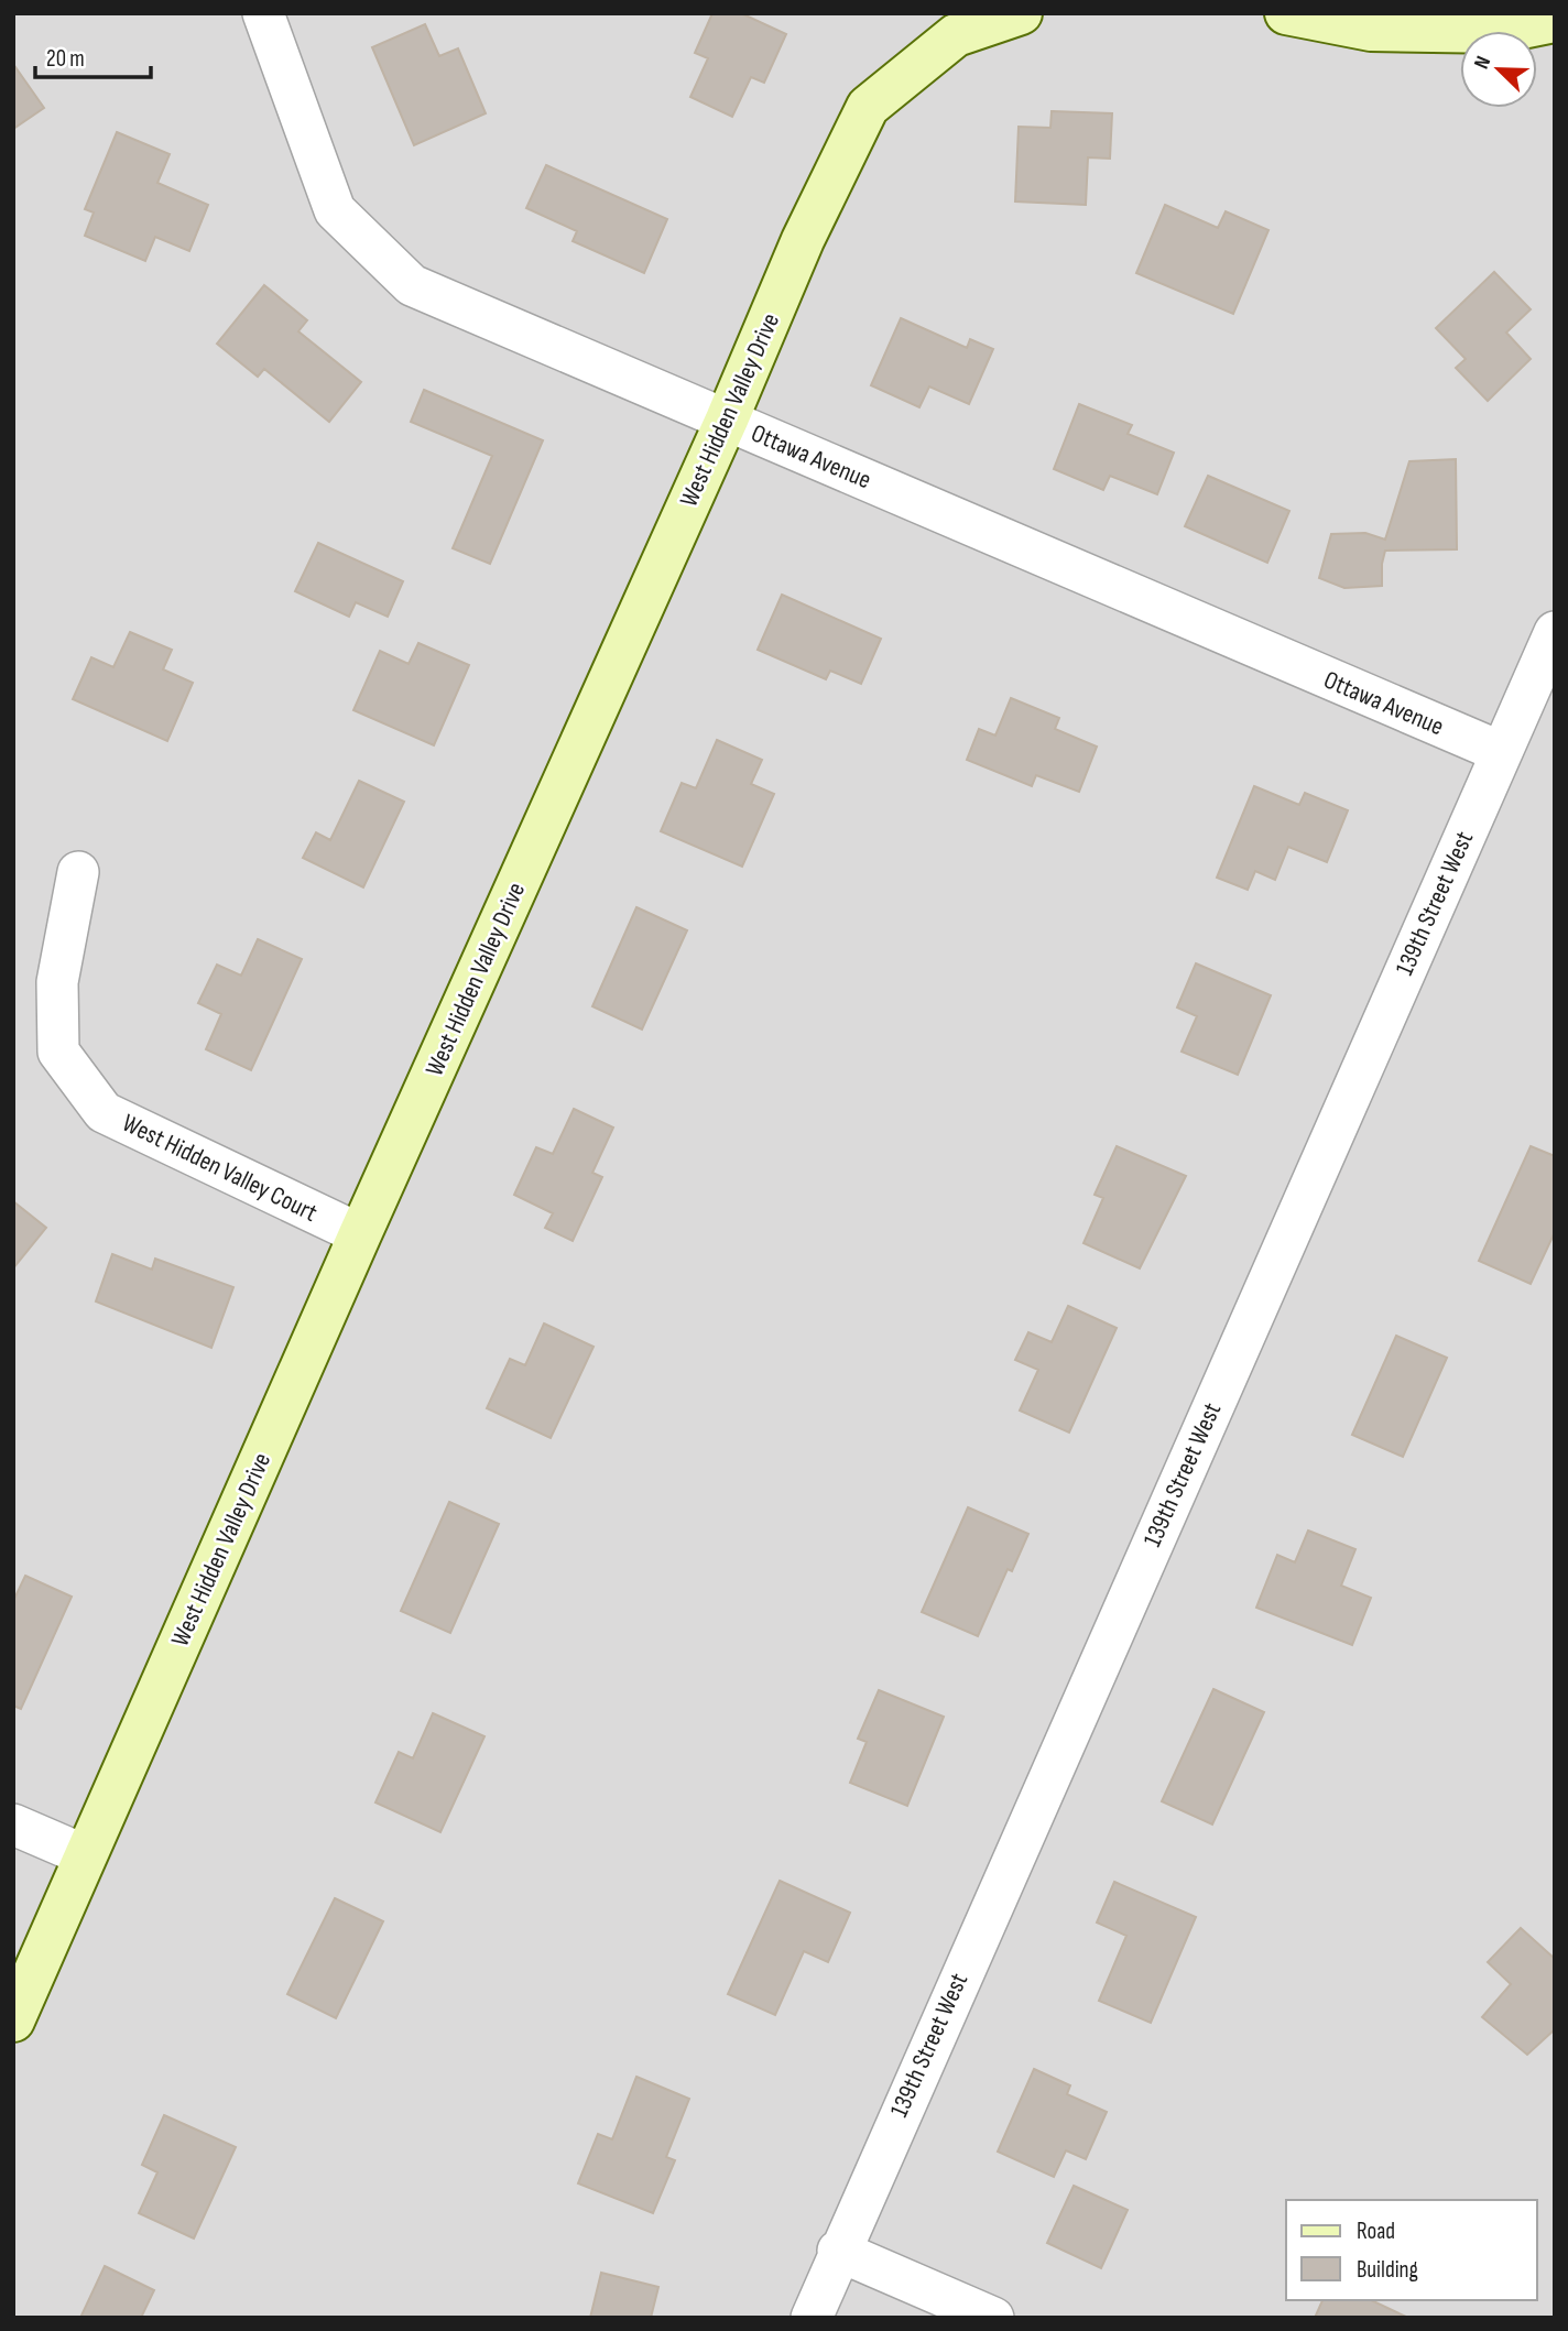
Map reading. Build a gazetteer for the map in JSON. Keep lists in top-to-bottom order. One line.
{"streets":{"street":["West Hidden Valley Drive","Ottawa Avenue","139th Street West","West Hidden Valley Court"]},"crossings":[["West Hidden Valley Drive","Ottawa Avenue"],["West Hidden Valley Drive","West Hidden Valley Court"],["Ottawa Avenue","139th Street West"]],"legend":["Road","Building"],"scale_bar":"20 m","north":"top left"}
